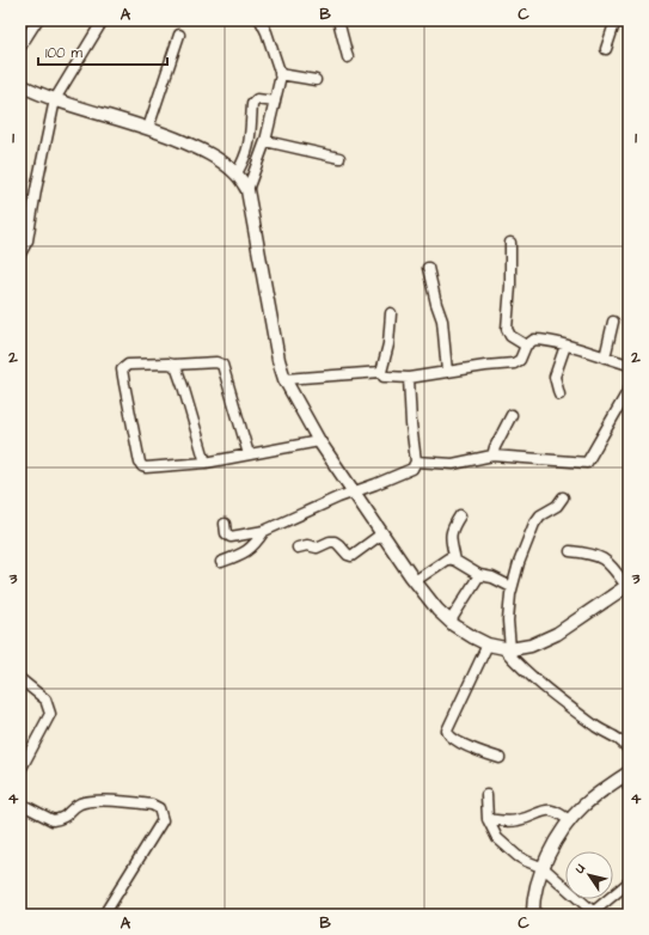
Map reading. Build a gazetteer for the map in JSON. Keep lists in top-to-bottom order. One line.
{"scale_bar":"100 m","north":"top left","grid":{"columns":["A","B","C"],"rows":["1","2","3","4"]}}
